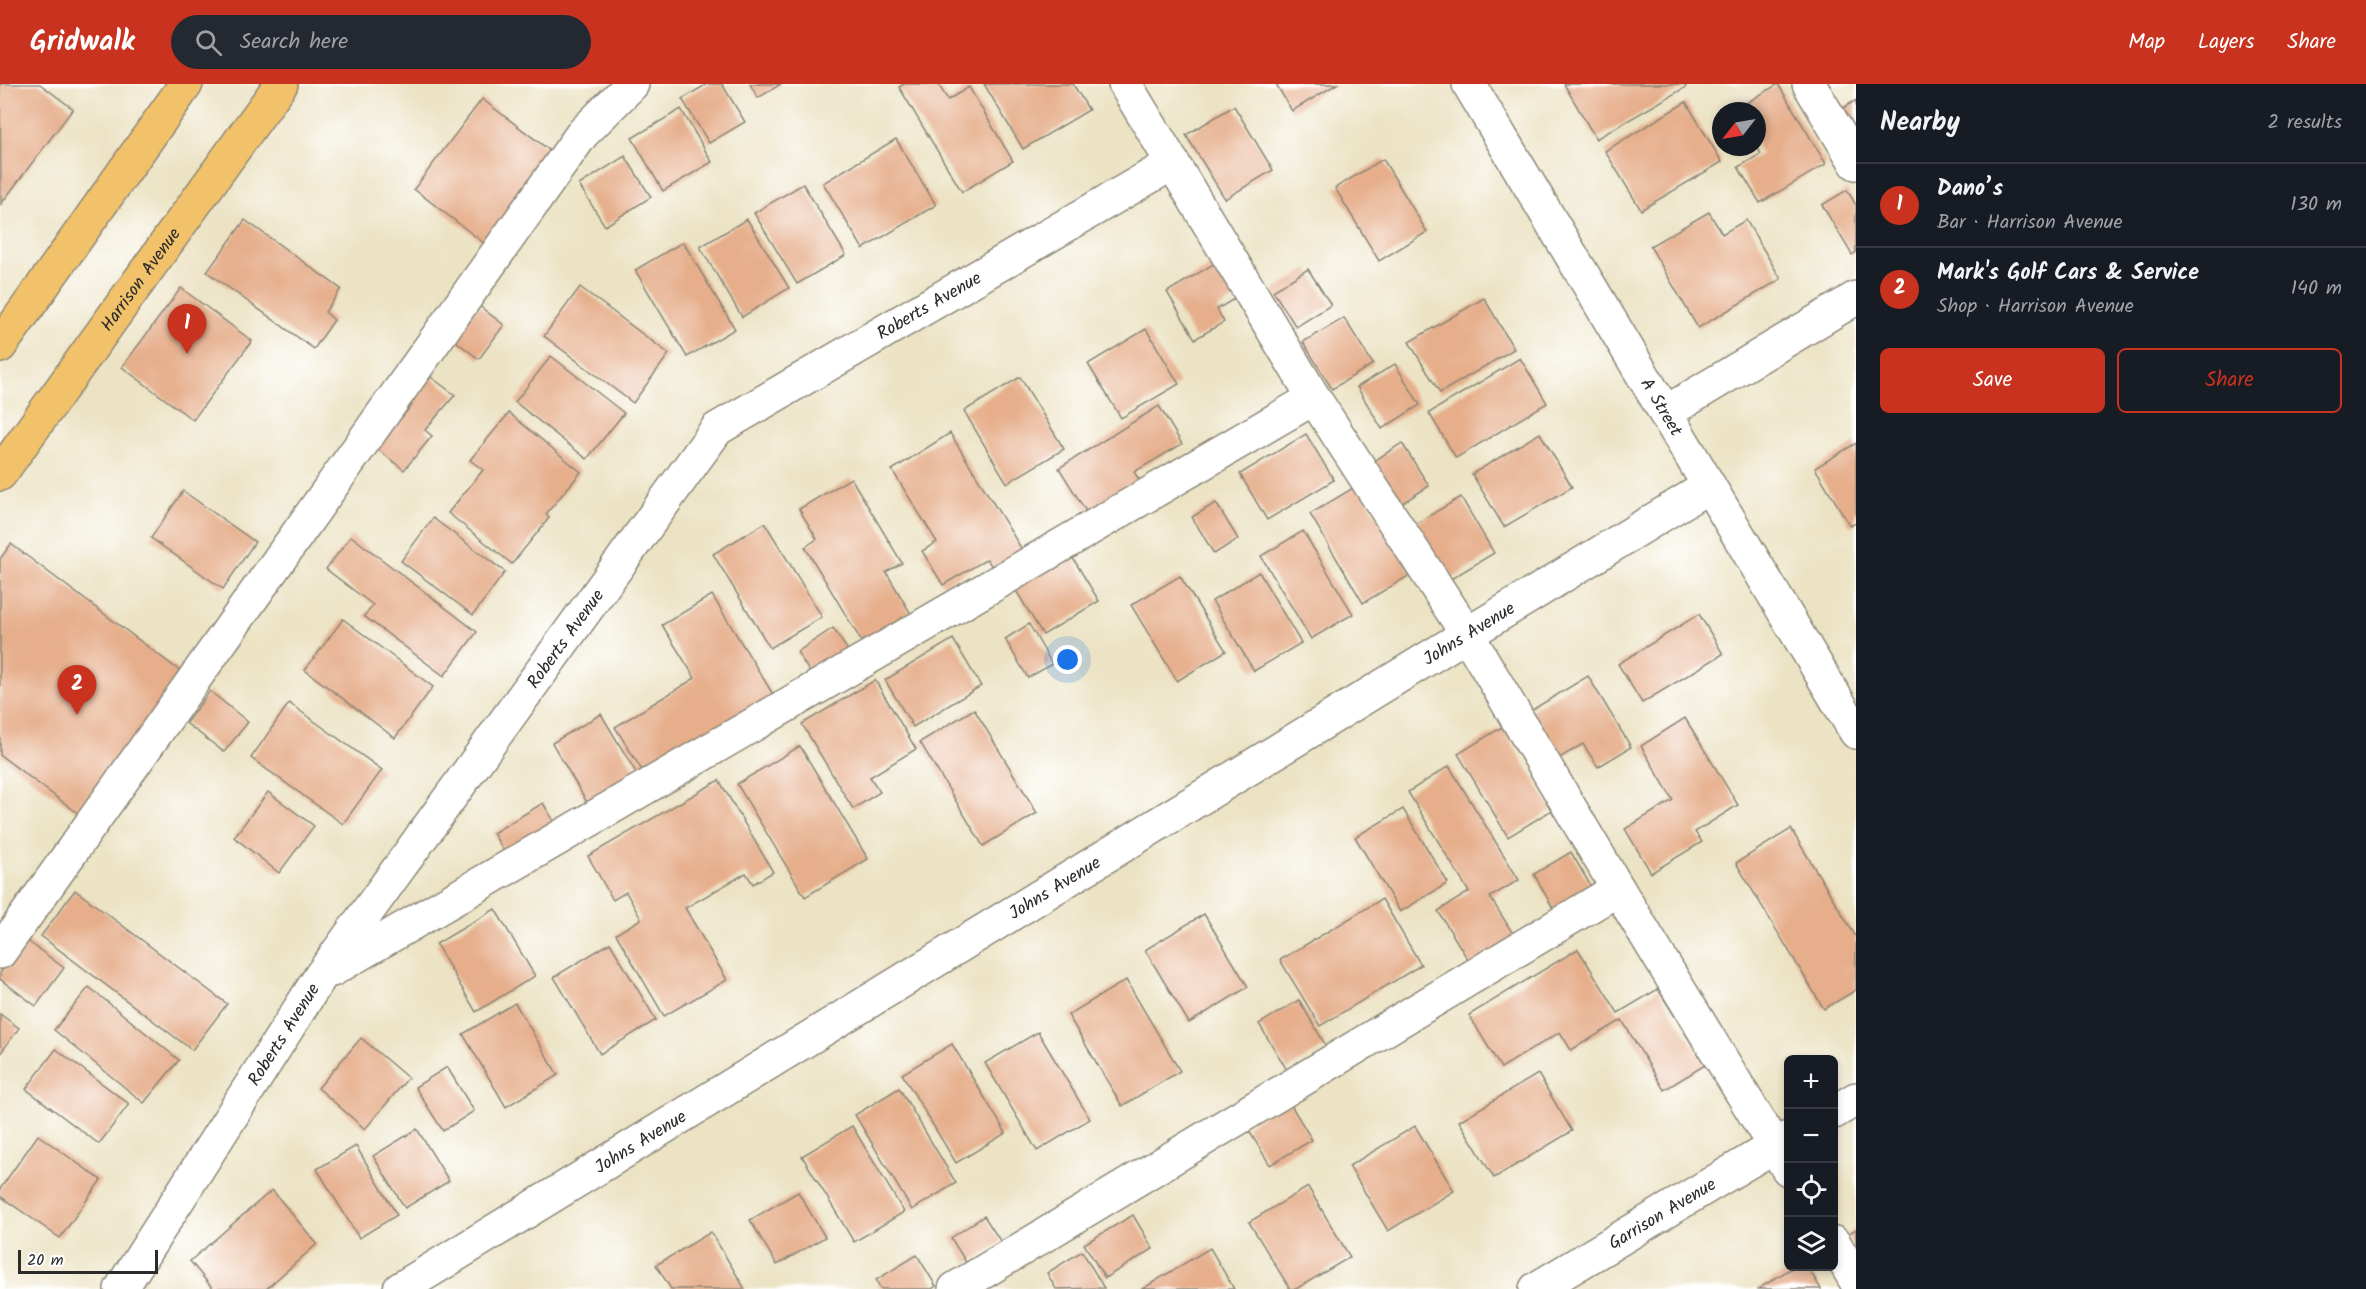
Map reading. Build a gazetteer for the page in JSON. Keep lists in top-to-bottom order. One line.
{"streets":{"main road":["Harrison Avenue"],"street":["Roberts Avenue","A Street","Johns Avenue","Garrison Avenue"]},"crossings":[["A Street","Johns Avenue"]],"scale_bar":"20 m","north":"bottom left","page":{"header":"Gridwalk","search":"Search here","nav":["Map","Layers","Share"],"heading":["Nearby","2 results"],"list":[{"mark":"1","name":"Dano’s","note":"Bar · Harrison Avenue","value":"130 m"},{"mark":"2","name":"Mark's Golf Cars & Service","note":"Shop · Harrison Avenue","value":"140 m"}],"pins":["1","2"],"buttons":["Save","Share"],"map_buttons":["+","−"],"scale":"20 m"}}
